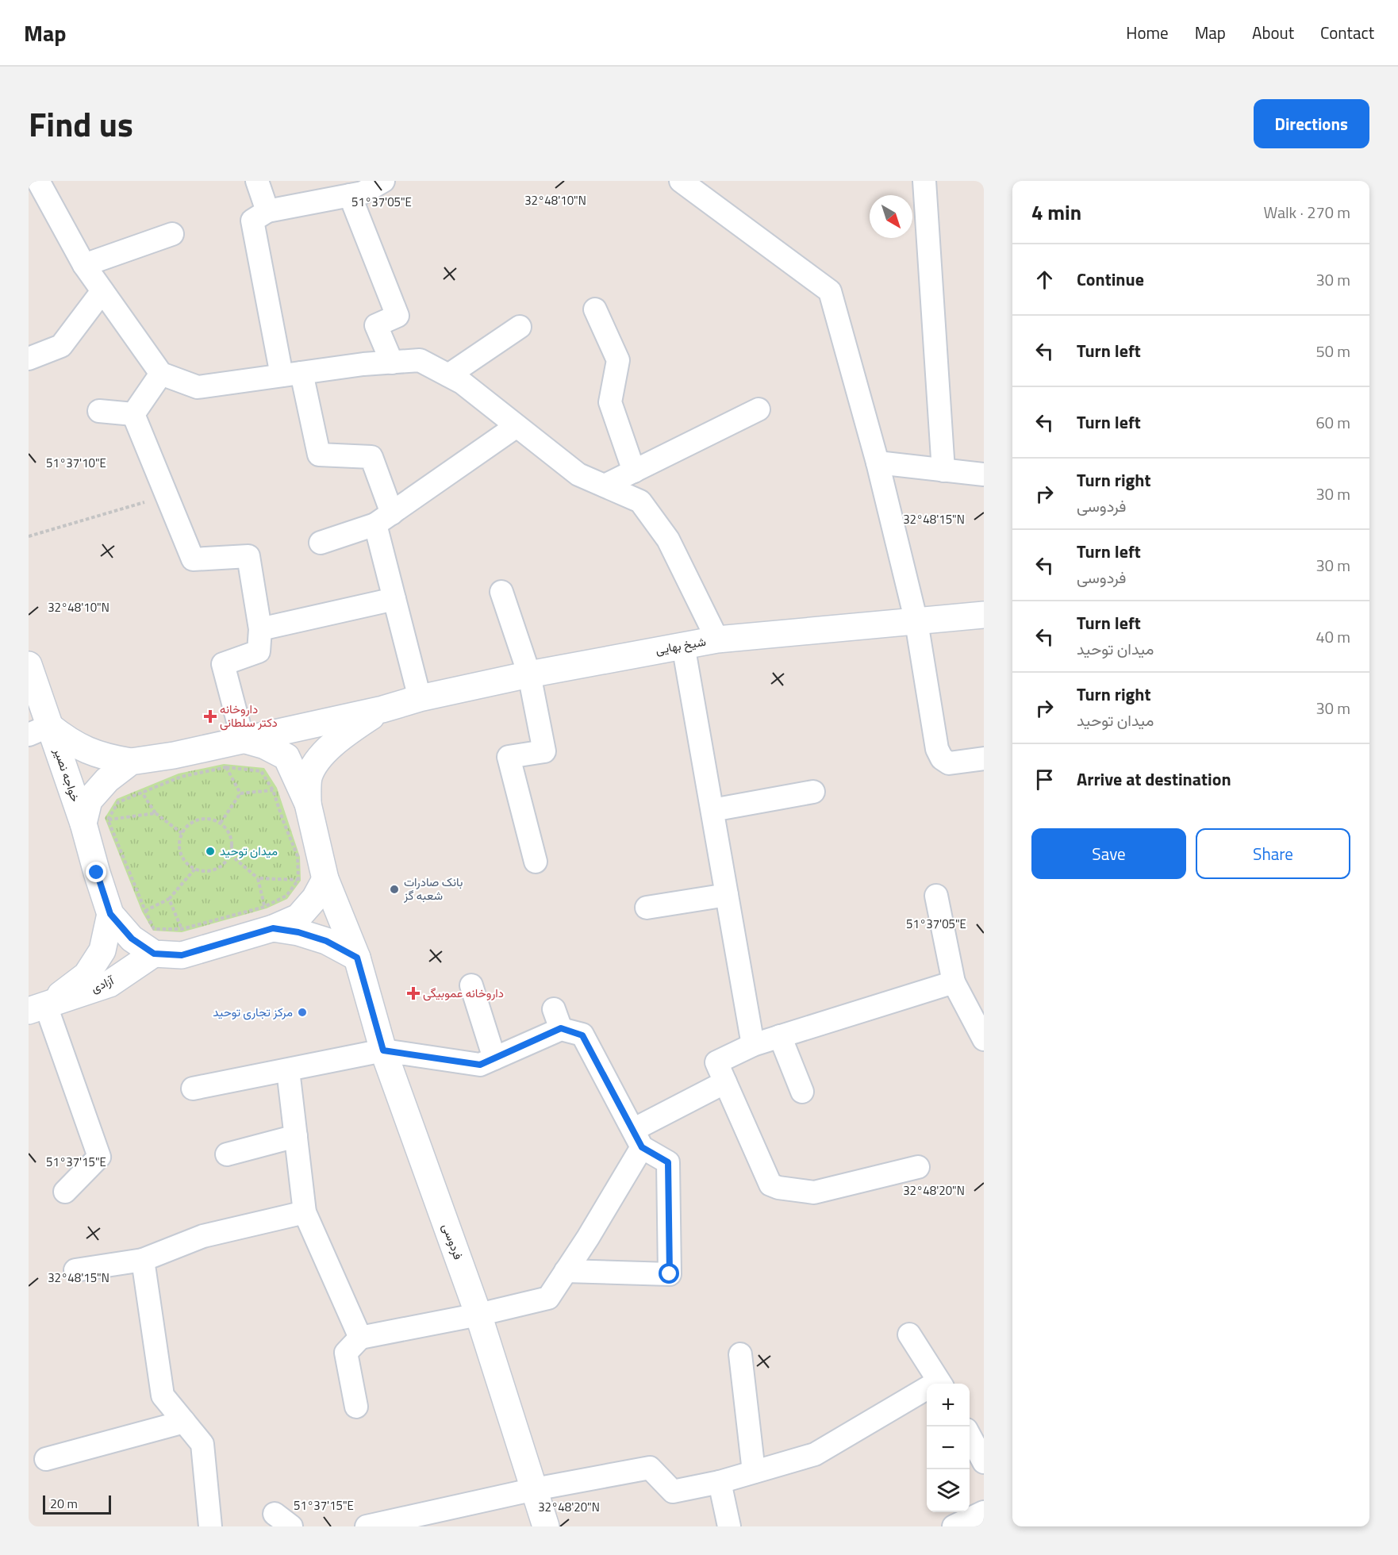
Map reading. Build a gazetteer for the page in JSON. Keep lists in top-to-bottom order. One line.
{"streets":{"street":["شیخ بهایی","خواجه نصیر","آزادی","فردوسی"]},"places":{"health":["داروخانه دکتر سلطانی","داروخانه عموبیگی"],"other":["میدان توحید","بانک صادرات شعبه گز","مرکز تجاری توحید"]},"scale_bar":"20 m","north":"bottom right","page":{"header":"Map","nav":["Home","Map","About","Contact"],"title":"Find us","buttons":["Directions",["Save","Share"]],"heading":["4 min","Walk · 270 m"],"list":[["Continue","30 m"],["Turn left","50 m"],["Turn left","60 m"],["Turn right","فردوسی","30 m"],["Turn left","فردوسی","30 m"],["Turn left","میدان توحید","40 m"],["Turn right","میدان توحید","30 m"],"Arrive at destination"],"map_buttons":["+","−"],"scale":"20 m"},"coordinates":["32°48'10\"N","51°37'05\"E","51°37'10\"E","32°48'15\"N","51°37'15\"E","32°48'20\"N"]}
